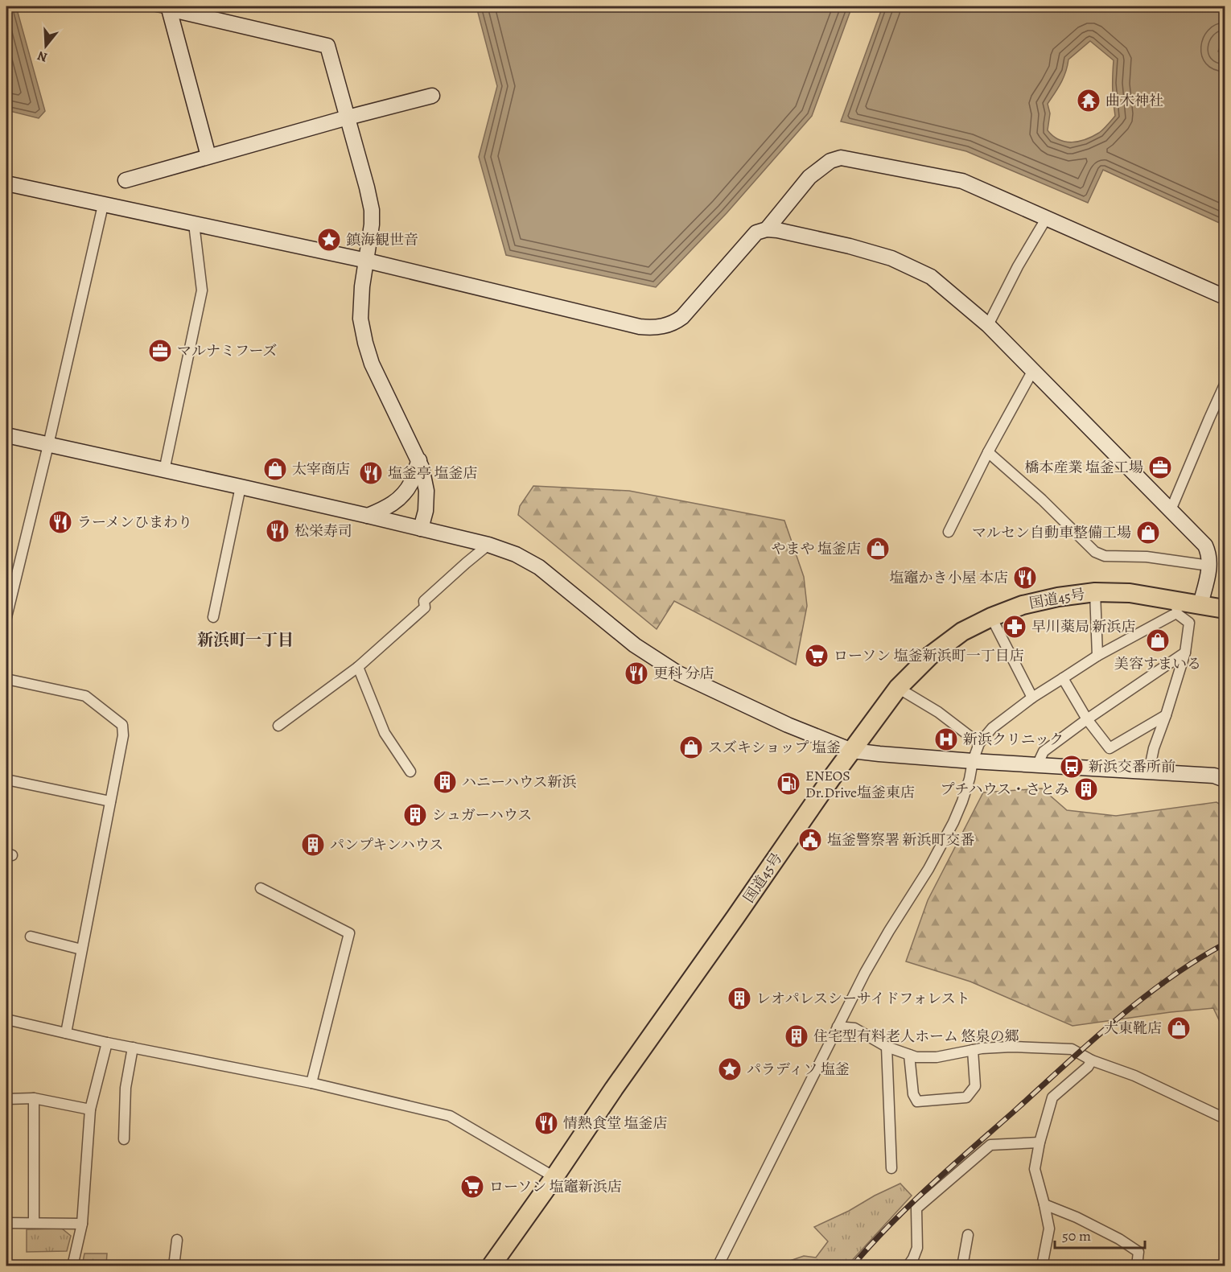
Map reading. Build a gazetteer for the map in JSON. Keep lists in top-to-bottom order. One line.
{"streets":{"highway":["国道45号"]},"districts":["新浜町一丁目"],"places":{"temple":["曲木神社"],"place":["鎮海観世音","パラディソ 塩釜"],"office":["マルナミフーズ","橋本産業 塩釜工場"],"shop":["太宰商店","マルセン自動車整備工場","やまや 塩釜店","美容すまいる","スズキショップ 塩釜","大東靴店"],"restaurant":["塩釜亭 塩釜店","ラーメンひまわり","松栄寿司","塩竈かき小屋 本店","更科 分店","情熱食堂 塩釜店"],"pharmacy":["早川薬局 新浜店"],"supermarket":["ローソン 塩釜新浜町一丁目店","ローソン 塩竈新浜店"],"hospital":["新浜クリニック"],"bus stop":["新浜交番所前"],"building":["ハニーハウス新浜","プチハウス・さとみ","シュガーハウス","パンプキンハウス","レオパレスシーサイドフォレスト","住宅型有料老人ホーム 悠泉の郷"],"fuel station":["ENEOS Dr.Drive塩釜東店"],"public building":["塩釜警察署 新浜町交番"]},"scale_bar":"50 m","north":"bottom"}
